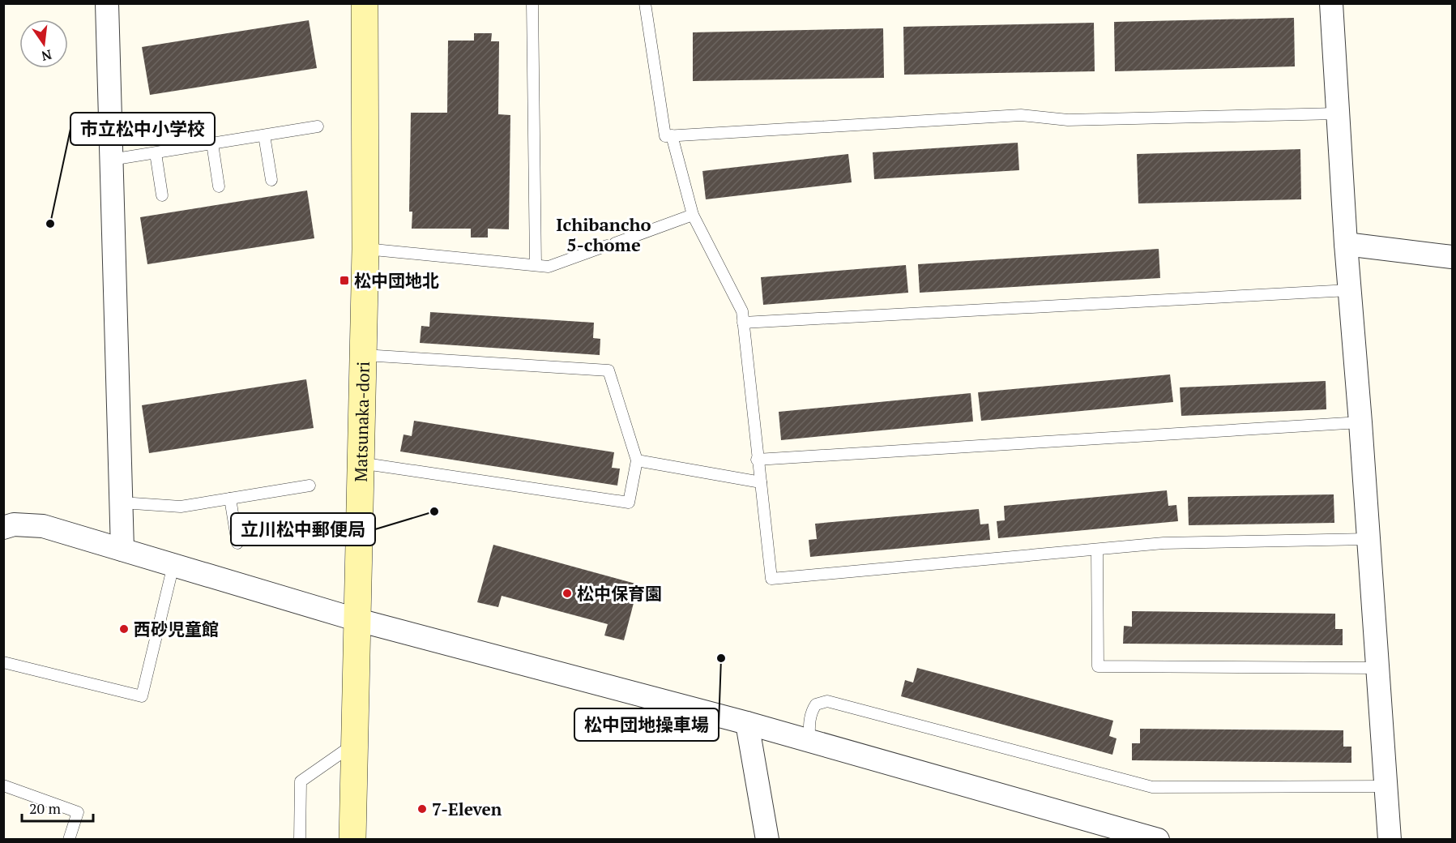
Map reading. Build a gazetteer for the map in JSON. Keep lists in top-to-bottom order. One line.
{"streets":{"street":["Matsunaka-dori"]},"districts":["Ichibancho 5-chome"],"places":{"other":["市立松中小学校","立川松中郵便局","松中保育園","西砂児童館","松中団地操車場","7-Eleven"],"transit":["松中団地北"]},"scale_bar":"20 m","north":"bottom"}
